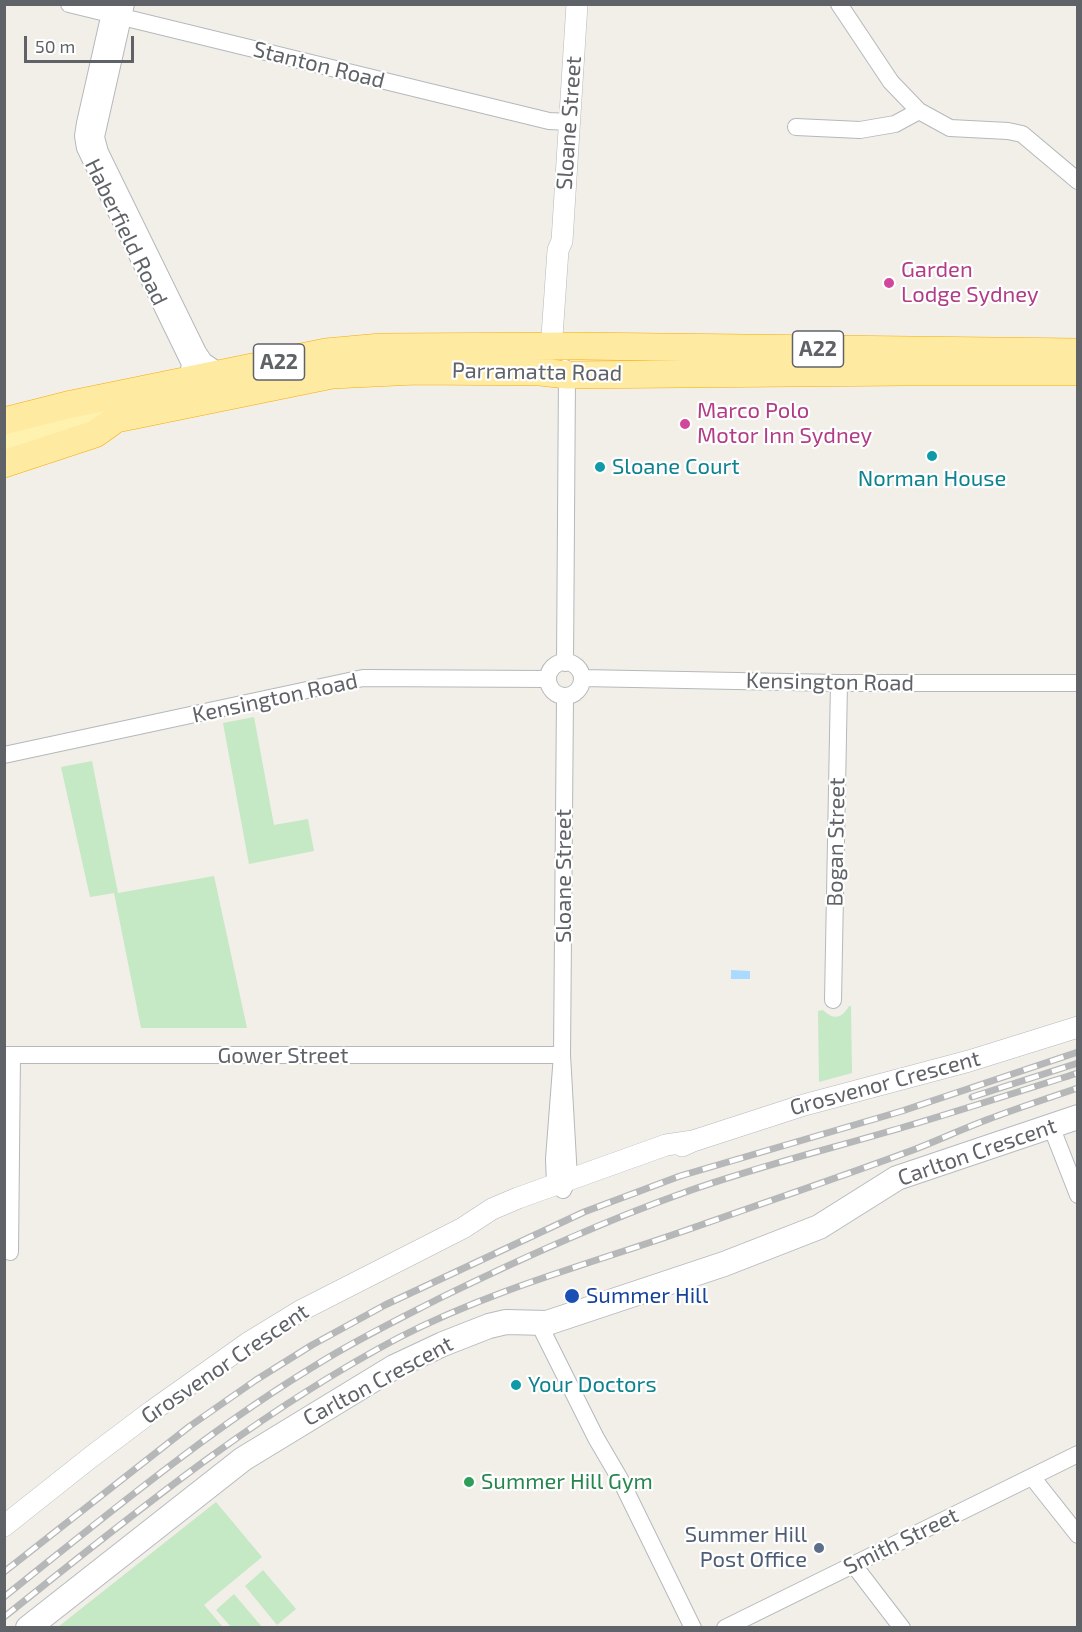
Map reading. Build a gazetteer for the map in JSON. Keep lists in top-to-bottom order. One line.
{"streets":{"highway":["A22","Parramatta Road"],"main road":["Carlton Crescent"],"street":["Stanton Road","Sloane Street","Haberfield Road","Kensington Road","Bogan Street","Gower Street","Grosvenor Crescent","Smith Street"]},"crossings":[["Stanton Road","Sloane Street"],["Stanton Road","Haberfield Road"],["Sloane Street","Parramatta Road"],["Sloane Street","Kensington Road"],["Sloane Street","Gower Street"],["Sloane Street","Grosvenor Crescent"],["Haberfield Road","Parramatta Road"],["A22","Parramatta Road"],["Kensington Road","Bogan Street"]],"places":["Garden Lodge Sydney","Marco Polo Motor Inn Sydney","Norman House","Sloane Court","Summer Hill","Your Doctors","Summer Hill Gym","Summer Hill Post Office"],"scale_bar":"50 m"}
